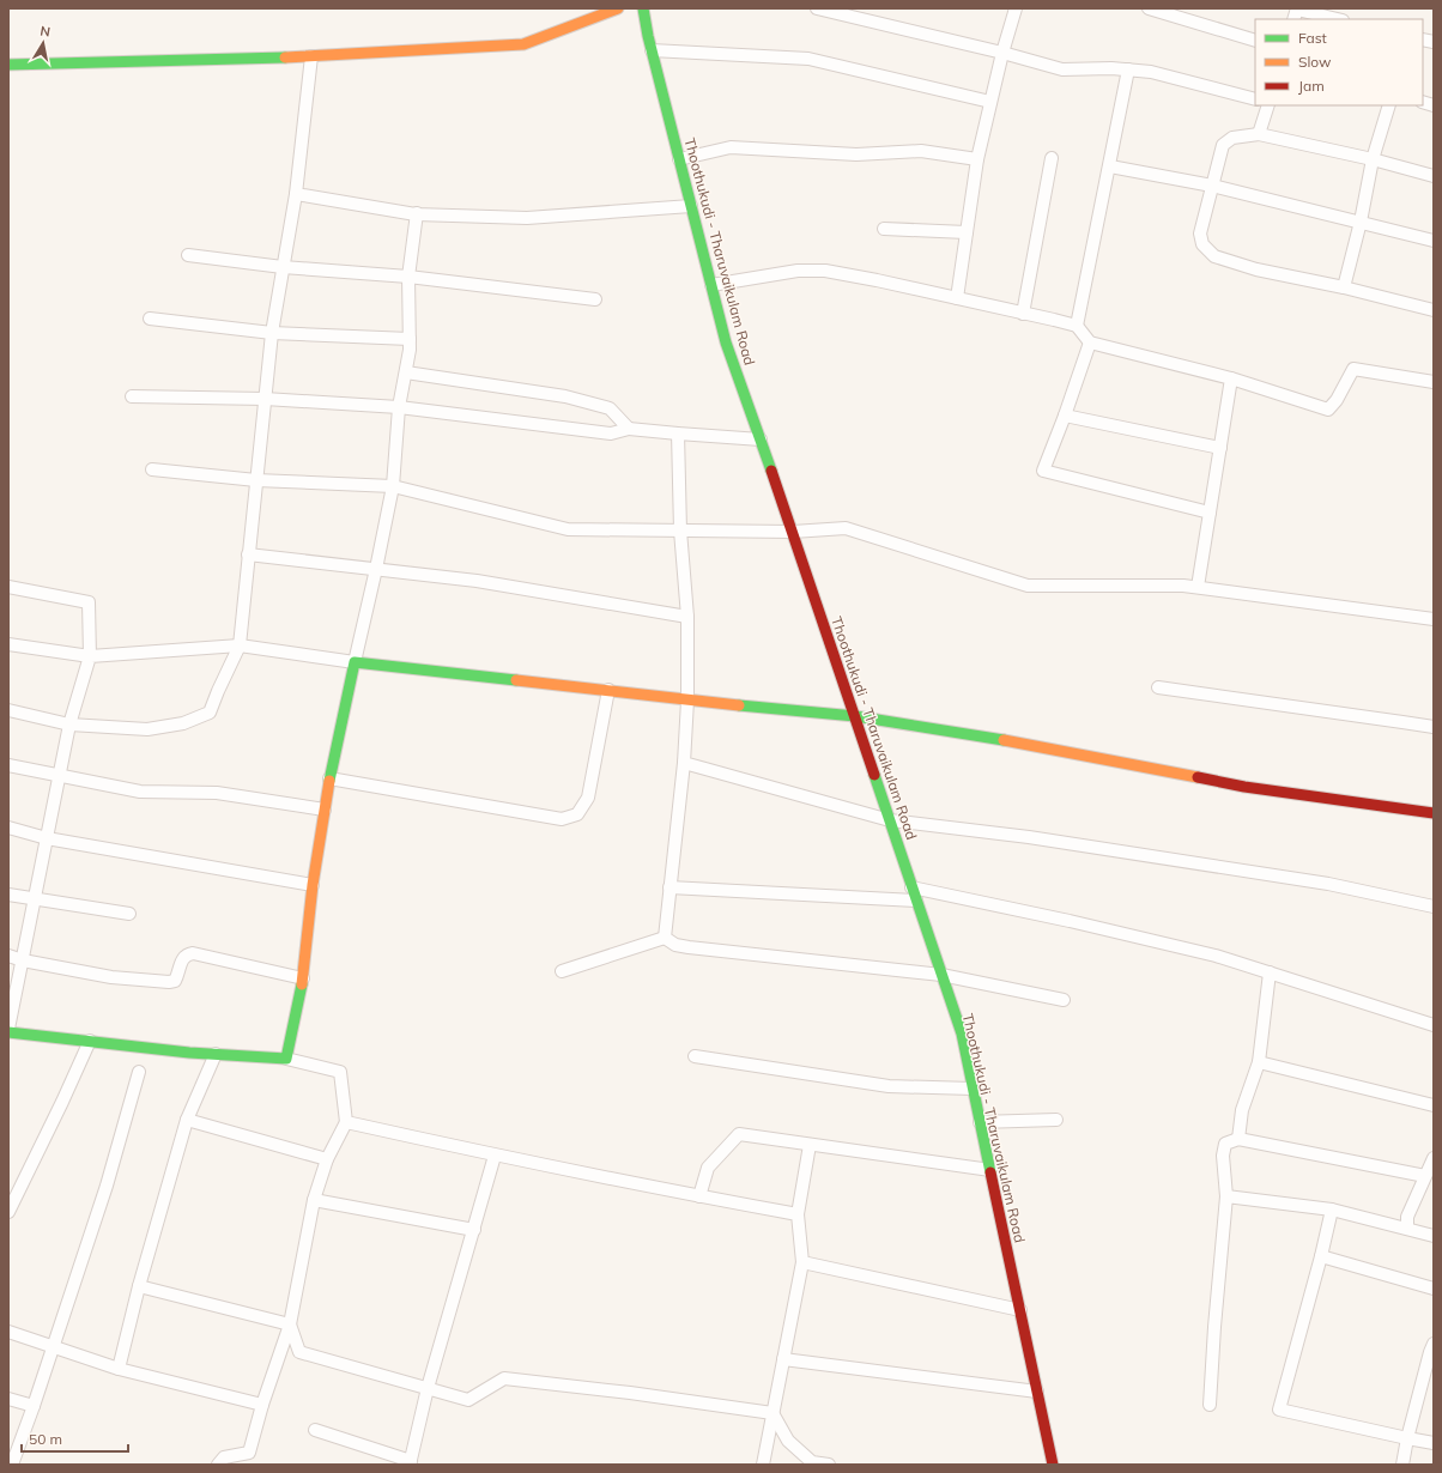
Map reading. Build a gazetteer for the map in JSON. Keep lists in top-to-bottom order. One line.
{"streets":{"street":["Thoothukudi - Tharuvaikulam Road"]},"legend":["Fast","Slow","Jam"],"scale_bar":"50 m","north":"top"}
